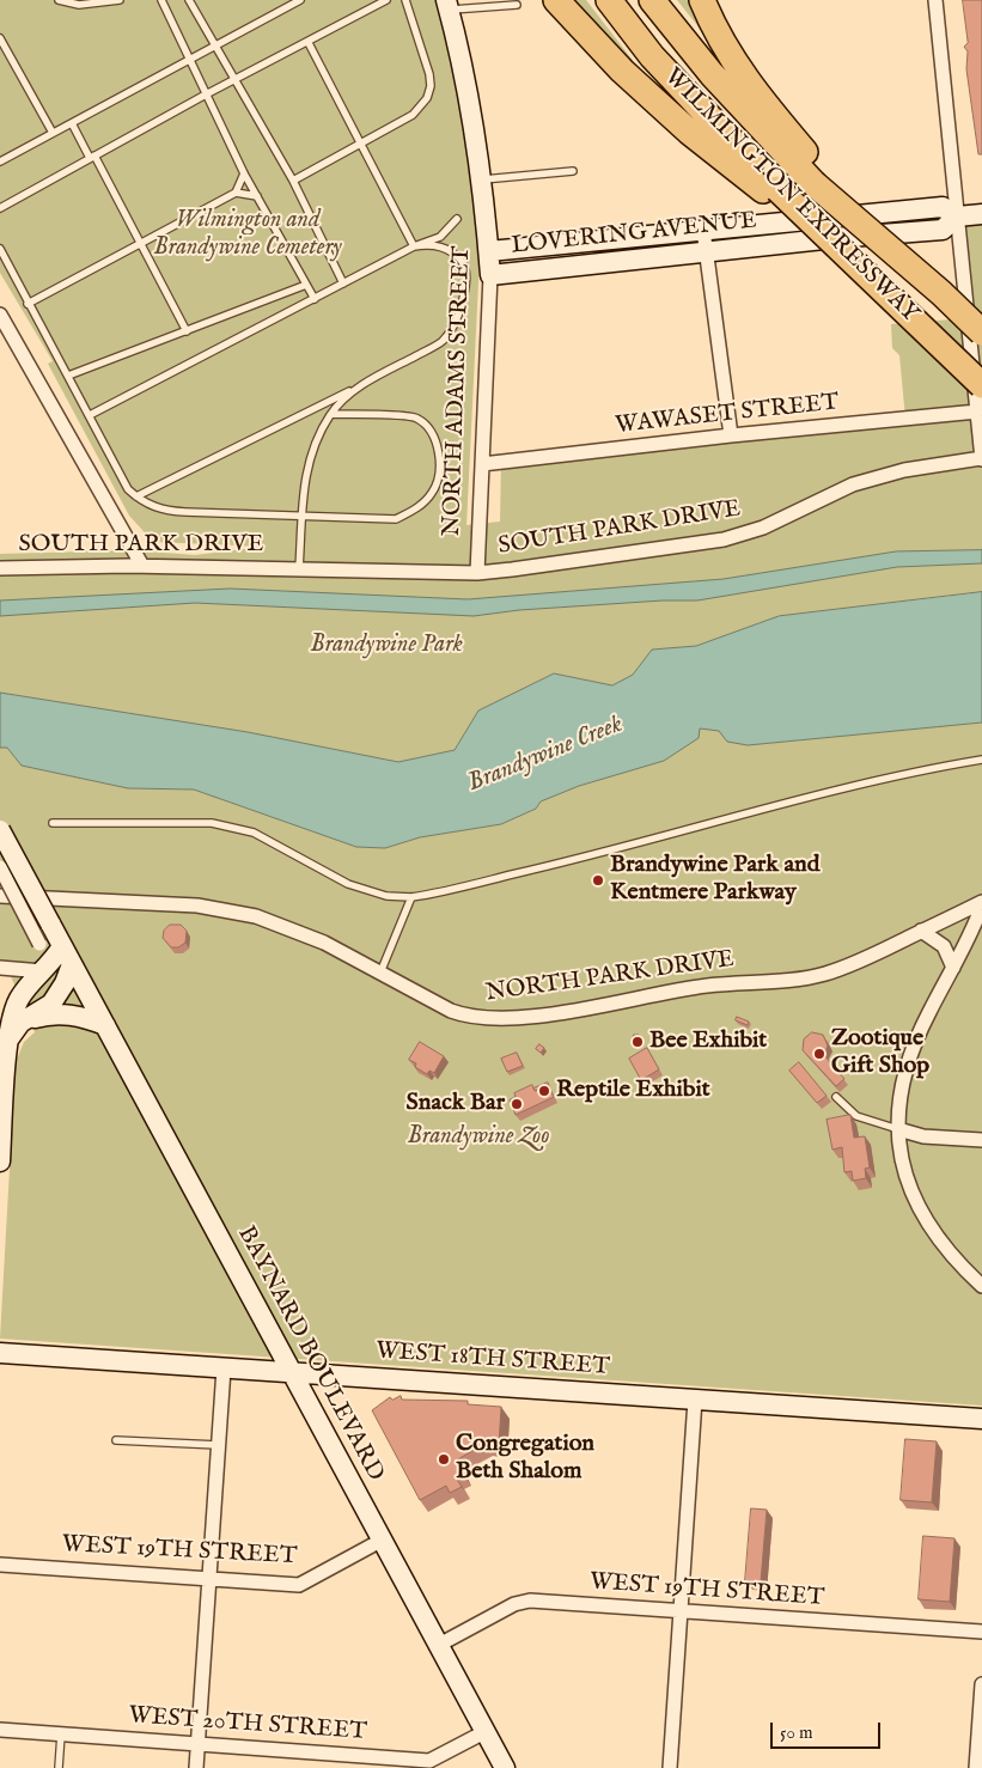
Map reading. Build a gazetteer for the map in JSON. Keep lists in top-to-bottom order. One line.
{"streets":{"highway":["WILMINGTON EXPRESSWAY"],"street":["LOVERING AVENUE","NORTH ADAMS STREET","WAWASET STREET","SOUTH PARK DRIVE","NORTH PARK DRIVE","BAYNARD BOULEVARD","WEST 18TH STREET","WEST 19TH STREET","WEST 20TH STREET"]},"crossings":[["LOVERING AVENUE","NORTH ADAMS STREET"],["NORTH ADAMS STREET","WAWASET STREET"],["NORTH ADAMS STREET","SOUTH PARK DRIVE"],["BAYNARD BOULEVARD","WEST 18TH STREET"],["BAYNARD BOULEVARD","WEST 19TH STREET"],["BAYNARD BOULEVARD","WEST 20TH STREET"]],"water":["Brandywine Creek"],"parks":["Wilmington and Brandywine Cemetery","Brandywine Park","Brandywine Zoo"],"places":["Brandywine Park and Kentmere Parkway","Bee Exhibit","Zootique Gift Shop","Reptile Exhibit","Snack Bar","Congregation Beth Shalom"],"scale_bar":"50 m"}
